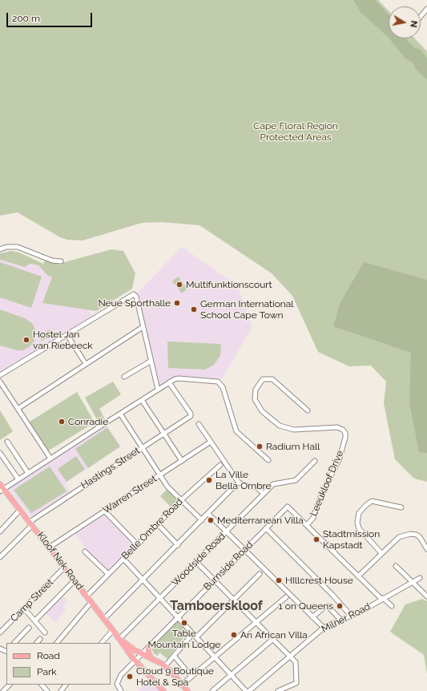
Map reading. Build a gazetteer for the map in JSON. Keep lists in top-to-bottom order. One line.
{"streets":{"main road":["Kloof Nek Road"],"street":["Hastings Street","Leeukloof Drive","Warren Street","Belle Ombre Road","Woodside Road","Burnside Road","Camp Street","Milner Road"]},"crossings":[["Hastings Street","Kloof Nek Road"],["Leeukloof Drive","Burnside Road"],["Warren Street","Kloof Nek Road"],["Belle Ombre Road","Kloof Nek Road"],["Woodside Road","Kloof Nek Road"],["Kloof Nek Road","Camp Street"]],"districts":["Tamboerskloof"],"parks":["Cape Floral Region Protected Areas"],"places":["Multifunktionscourt","Neue Sporthalle","German International School Cape Town","Hostel Jan van Riebeeck","Conradie","Radium Hall","La Ville Bella Ombre","Mediterranean Villa","Stadtmission Kapstadt","HIllcrest House","1 on Queens","Table Mountain Lodge","An African Villa","Cloud 9 Boutique Hotel & Spa"],"legend":["Road","Park"],"scale_bar":"200 m","north":"right"}
